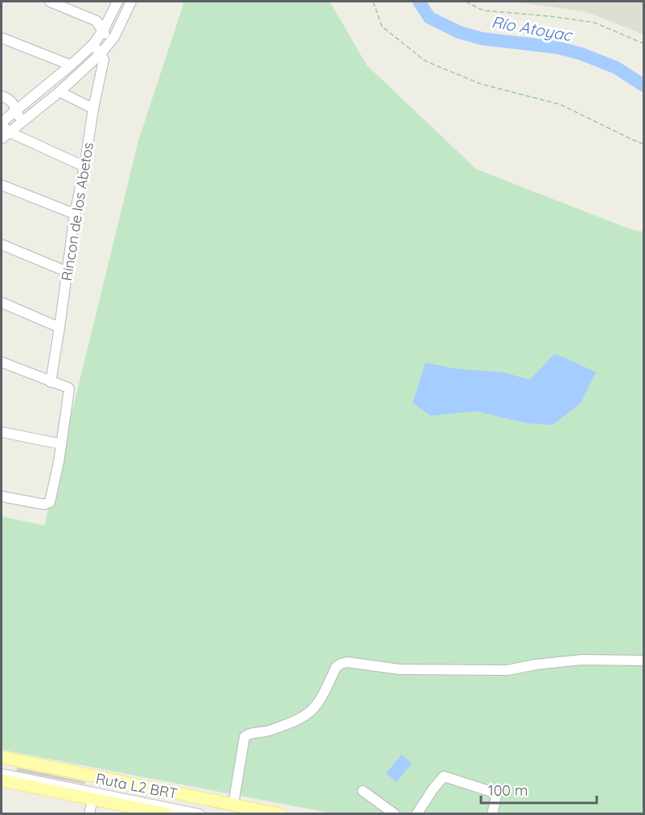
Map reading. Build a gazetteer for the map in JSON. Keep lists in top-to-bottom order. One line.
{"streets":{"street":["Rincon de los Abetos","Ruta L2 BRT"]},"water":["Río Atoyac"],"scale_bar":"100 m"}
